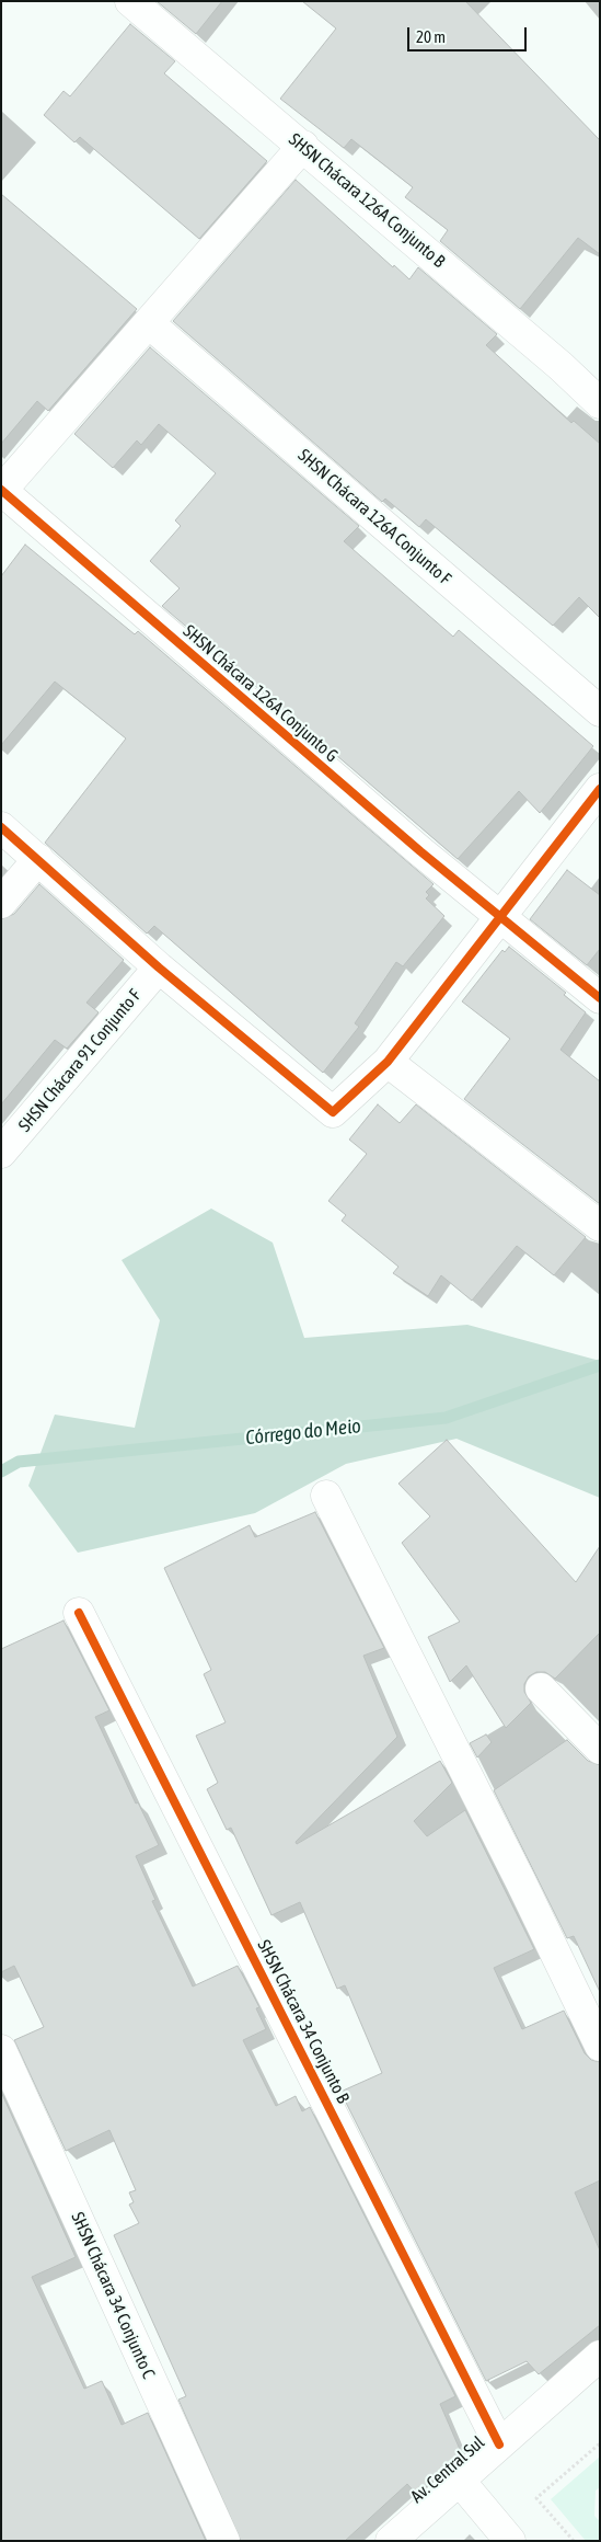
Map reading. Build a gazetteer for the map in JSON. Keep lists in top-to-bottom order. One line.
{"streets":{"street":["SHSN Chácara 126A Conjunto B","SHSN Chácara 126A Conjunto F","SHSN Chácara 126A Conjunto G","SHSN Chácara 91 Conjunto F","SHSN Chácara 34 Conjunto B","SHSN Chácara 34 Conjunto C","Av. Central Sul"]},"crossings":[["SHSN Chácara 34 Conjunto B","Av. Central Sul"]],"water":["Córrego do Meio"],"scale_bar":"20 m"}
